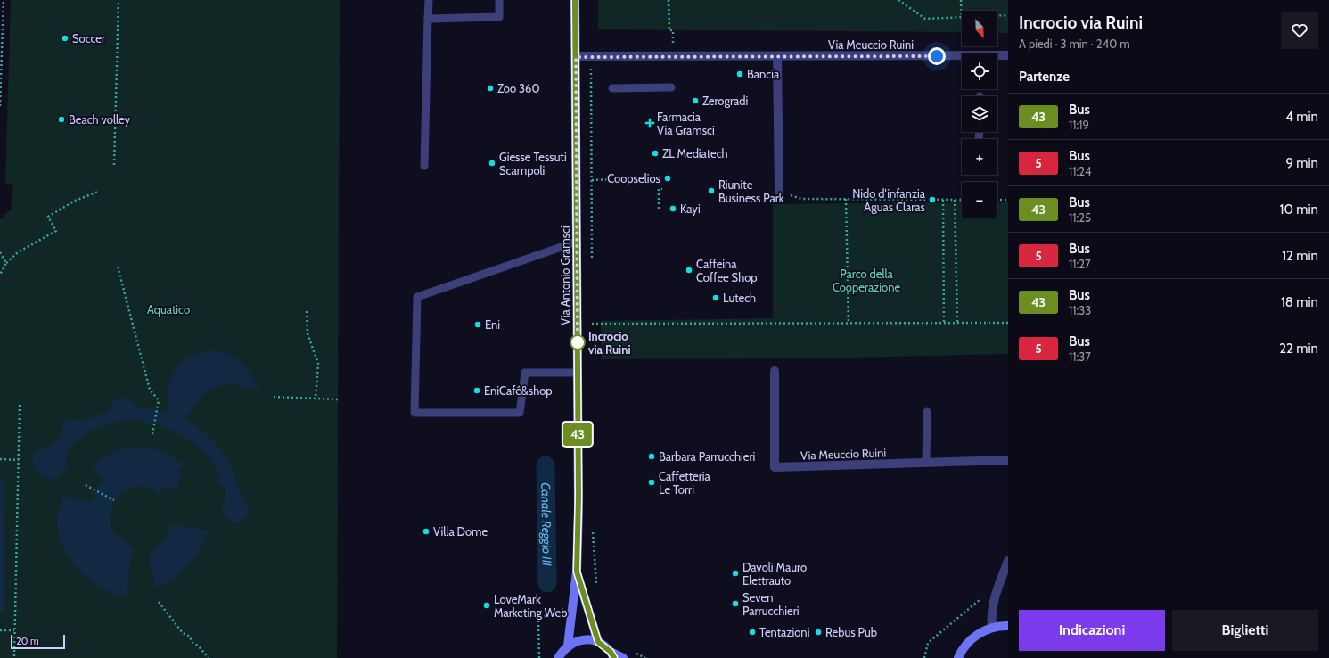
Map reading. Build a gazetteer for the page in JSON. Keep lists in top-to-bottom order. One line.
{"streets":{"street":["Via Meuccio Ruini","Via Antonio Gramsci"]},"crossings":[["Via Meuccio Ruini","Via Antonio Gramsci"]],"water":["Canale Reggio III"],"parks":["Parco della Cooperazione","Aquatico"],"places":{"other":["Soccer","Bancia","Zoo 360","Zerogradi","Beach volley","ZL Mediatech","Giesse Tessuti Scampoli","Coopselios","Riunite Business Park","Nido d'infanzia Aguas Claras","Kayi","Caffeina Coffee Shop","Lutech","Eni","Incrocio via Ruini","EniCafé&shop","Barbara Parrucchieri","Caffetteria Le Torri","Villa Dome","Davoli Mauro Elettrauto","Seven Parrucchieri","LoveMark Marketing Web","Tentazioni","Rebus Pub"],"health":["Farmacia Via Gramsci"]},"lines":["bus line 43"],"scale_bar":"20 m","north":"bottom right","page":{"on_map":"43","heading":[["Incrocio via Ruini","A piedi · 3 min · 240 m"],"Partenze"],"map_buttons":["+","−"],"list":[{"mark":"43","name":"Bus","note":"11:19","value":"4 min"},{"mark":"5","name":"Bus","note":"11:24","value":"9 min"},{"mark":"43","name":"Bus","note":"11:25","value":"10 min"},{"mark":"5","name":"Bus","note":"11:27","value":"12 min"},{"mark":"43","name":"Bus","note":"11:33","value":"18 min"},{"mark":"5","name":"Bus","note":"11:37","value":"22 min"}],"buttons":["Indicazioni","Biglietti"],"scale":"20 m"}}
